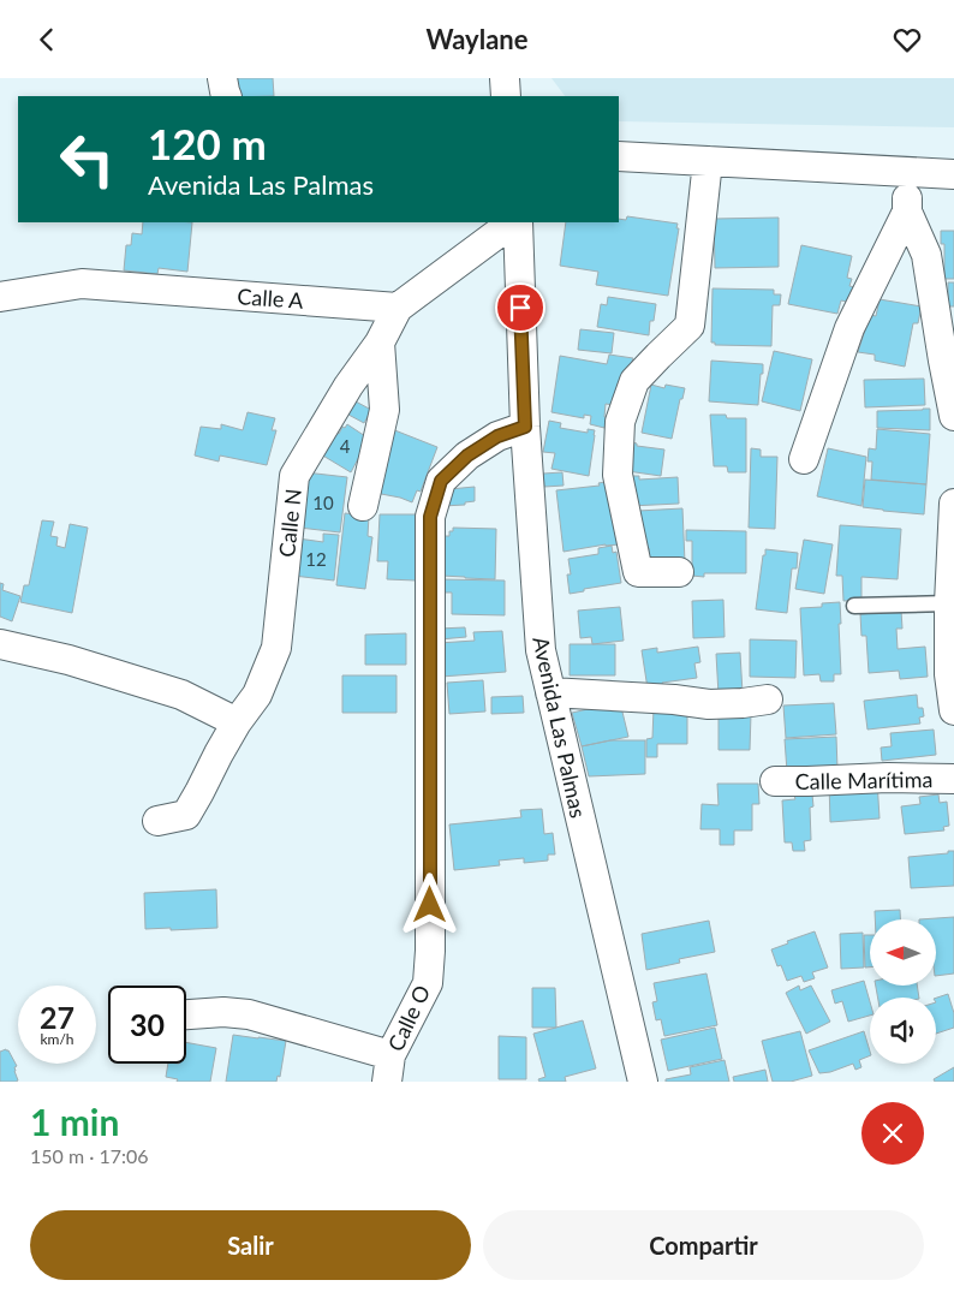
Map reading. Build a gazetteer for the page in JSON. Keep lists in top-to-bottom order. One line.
{"streets":{"street":["Calle A","Calle N","Avenida Las Palmas","Calle Marítima","Calle O"]},"crossings":[["Calle A","Calle N"],["Avenida Las Palmas","Calle O"]],"house_numbers":["4","10","12"],"north":"left","page":{"header":"Waylane","turn":["120 m","Avenida Las Palmas"],"speed":"27 km/h","limit":"30","heading":["1 min","150 m · 17:06"],"buttons":["Salir","Compartir"]}}
